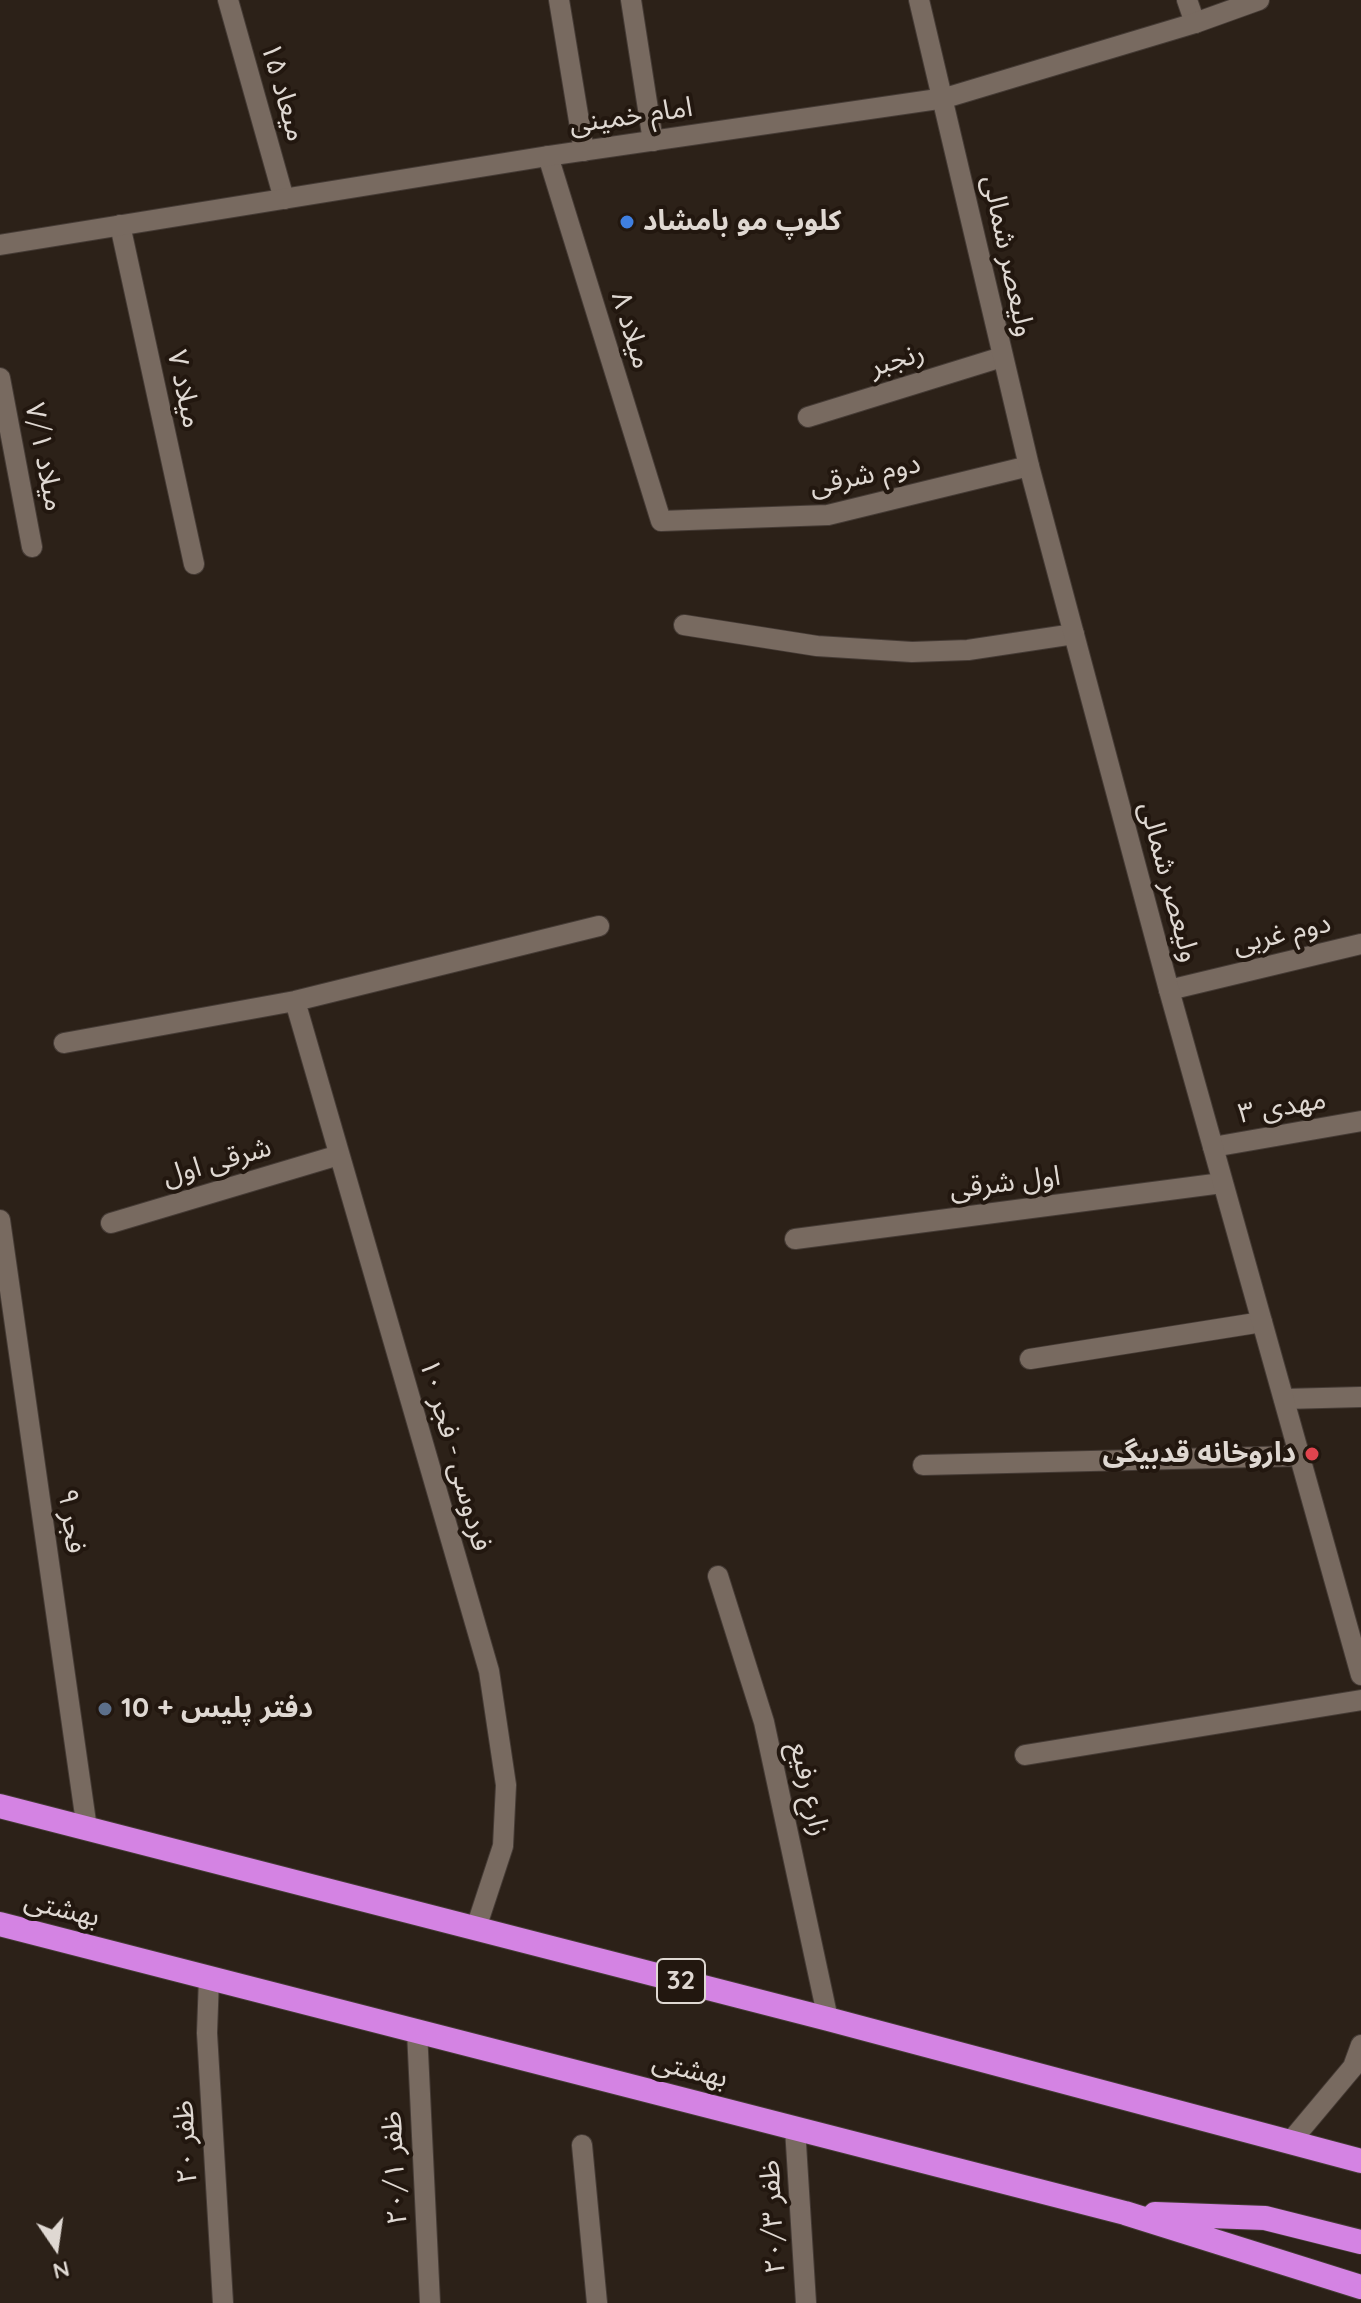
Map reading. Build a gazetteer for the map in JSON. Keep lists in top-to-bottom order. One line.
{"streets":{"highway":["بهشتی","32"],"street":["میعاد ۱۵","امام خمینی","ولیعصر شمالی","میلاد ۸","رنجبر","میلاد ۷","میلاد ۷/۱","دوم شرقی","دوم غربی","مهدی ۳","شرقی اول","اول شرقی","فردوسی - فجر ۱۰","فجر ۹","زارع رفیع","ظفر ۲۰","ظفر ۲۰/۱","ظفر ۲۰/۳"]},"crossings":[["میعاد ۱۵","امام خمینی"],["امام خمینی","ولیعصر شمالی"],["امام خمینی","میلاد ۸"],["امام خمینی","میلاد ۷"],["ولیعصر شمالی","رنجبر"],["ولیعصر شمالی","دوم شرقی"],["ولیعصر شمالی","دوم غربی"],["ولیعصر شمالی","مهدی ۳"],["ولیعصر شمالی","اول شرقی"],["میلاد ۸","دوم شرقی"],["شرقی اول","فردوسی - فجر ۱۰"],["فردوسی - فجر ۱۰","32"],["فجر ۹","32"],["زارع رفیع","32"],["بهشتی","ظفر ۲۰"],["بهشتی","ظفر ۲۰/۱"],["بهشتی","ظفر ۲۰/۳"]],"places":["کلوپ مو بامشاد","داروخانه قدبیگی","دفتر پلیس + 10"],"north":"bottom"}
